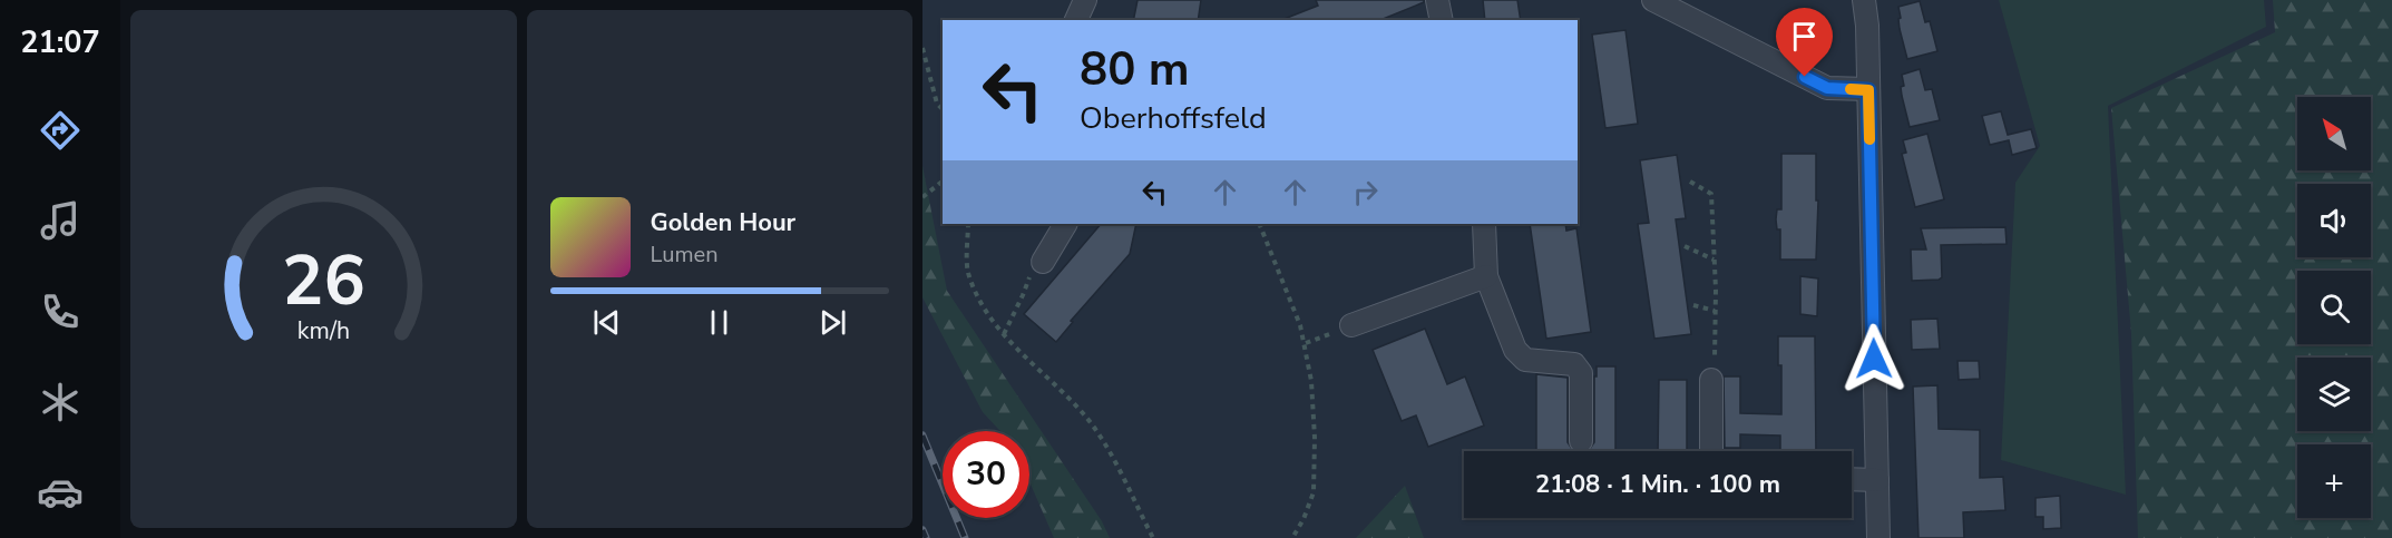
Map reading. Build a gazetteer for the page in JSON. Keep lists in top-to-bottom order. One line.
{"north":"top left","page":{"tabs":"21:07","turn":["80 m","Oberhoffsfeld"],"map_buttons":"+","song":["Golden Hour","Lumen"],"limit":"30","trip":"21:08 · 1 Min. · 100 m","gauge":["26","km/h"]}}
